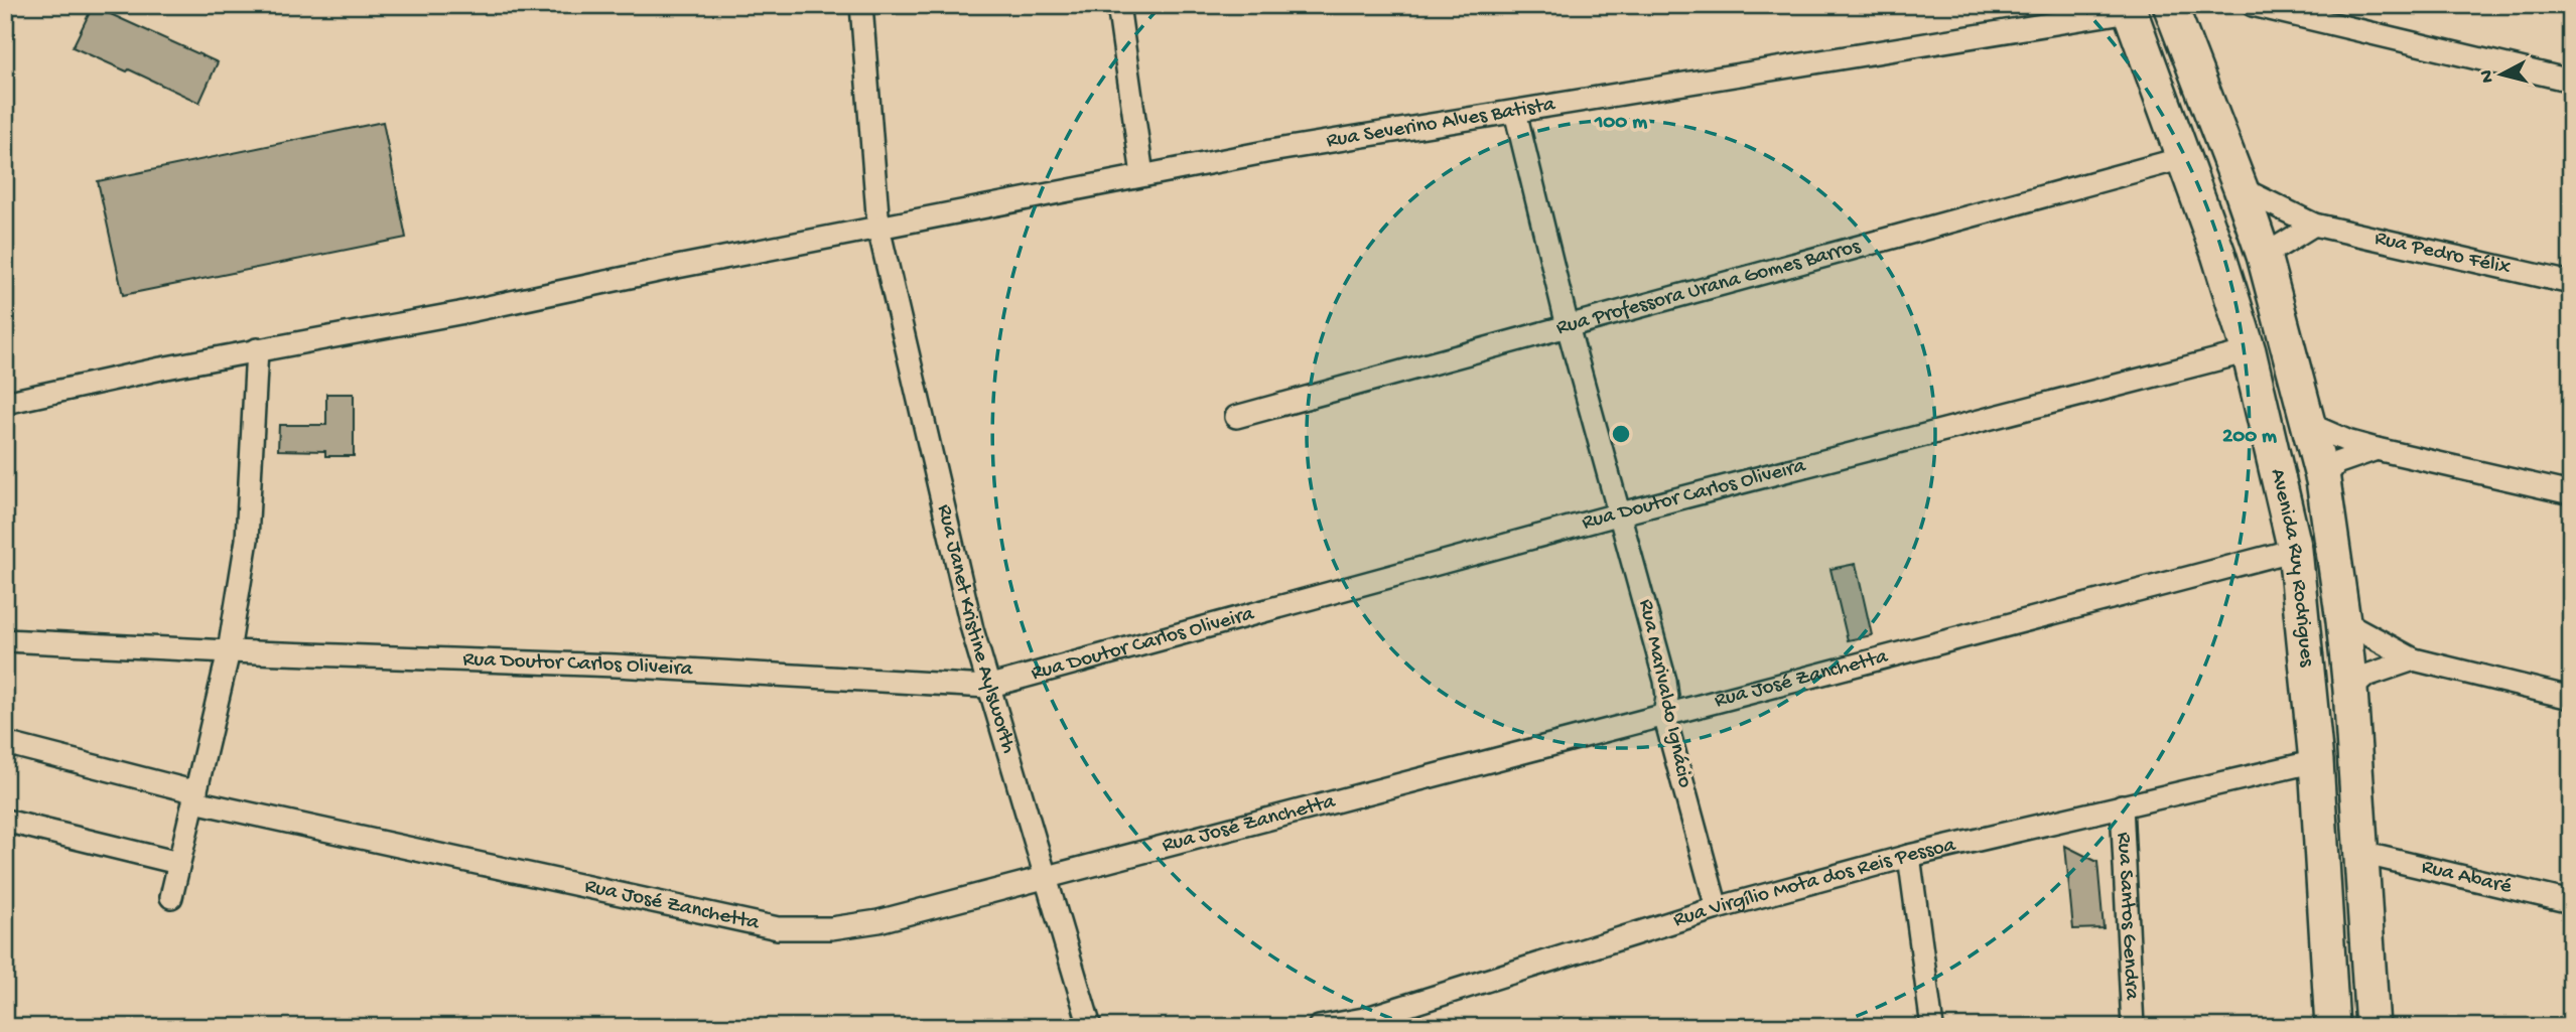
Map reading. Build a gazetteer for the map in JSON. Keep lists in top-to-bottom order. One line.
{"streets":{"main road":["Avenida Ruy Rodrigues"],"street":["Rua Severino Alves Batista","Rua Pedro Félix","Rua Professora Urana Gomes Barros","Rua Doutor Carlos Oliveira","Rua Janet Kristine Aylsworth","Rua José Zanchetta","Rua Marivaldo Ignácio","Rua Abaré","Rua Virgílio Mota dos Reis Pessoa","Rua Santos Gendra"]},"crossings":[["Rua Severino Alves Batista","Avenida Ruy Rodrigues"],["Rua Severino Alves Batista","Rua Janet Kristine Aylsworth"],["Rua Severino Alves Batista","Rua Marivaldo Ignácio"],["Rua Pedro Félix","Avenida Ruy Rodrigues"],["Rua Professora Urana Gomes Barros","Avenida Ruy Rodrigues"],["Rua Professora Urana Gomes Barros","Rua Marivaldo Ignácio"],["Rua Doutor Carlos Oliveira","Avenida Ruy Rodrigues"],["Rua Doutor Carlos Oliveira","Rua Janet Kristine Aylsworth"],["Rua Doutor Carlos Oliveira","Rua Marivaldo Ignácio"],["Avenida Ruy Rodrigues","Rua José Zanchetta"],["Avenida Ruy Rodrigues","Rua Abaré"],["Avenida Ruy Rodrigues","Rua Virgílio Mota dos Reis Pessoa"],["Rua Janet Kristine Aylsworth","Rua José Zanchetta"],["Rua José Zanchetta","Rua Marivaldo Ignácio"],["Rua Marivaldo Ignácio","Rua Virgílio Mota dos Reis Pessoa"],["Rua Virgílio Mota dos Reis Pessoa","Rua Santos Gendra"]],"north":"left","rings":["100 m","200 m"]}
